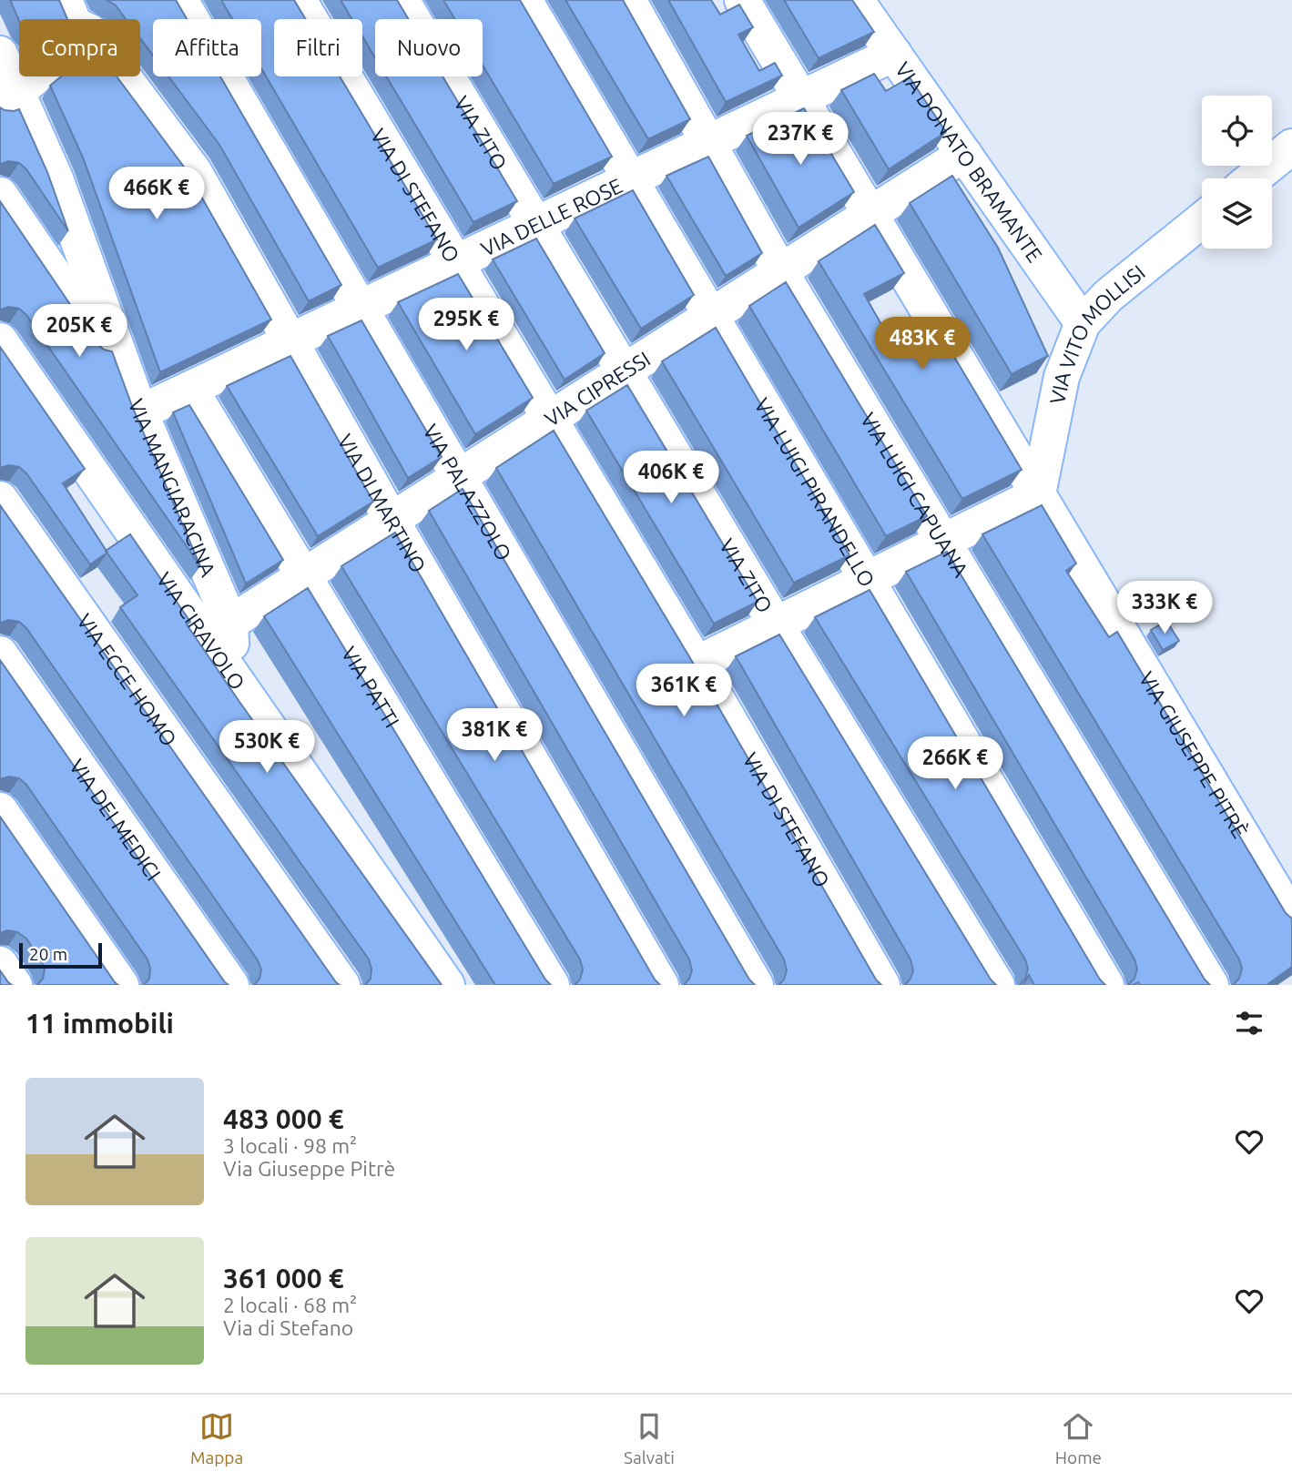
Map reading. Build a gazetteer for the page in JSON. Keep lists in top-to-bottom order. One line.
{"streets":{"street":["VIA ZITO","VIA DONATO BRAMANTE","VIA DI STEFANO","VIA DELLE ROSE","VIA VITO MOLLISI","VIA CIPRESSI","VIA MANGIARACINA","VIA PALAZZOLO","VIA LUIGI PIRANDELLO","VIA LUIGI CAPUANA","VIA DI MARTINO","VIA CIRAVOLO","VIA ECCE HOMO","VIA PATTI","VIA GIUSEPPE PITRÈ","VIA DEI MEDICI"]},"crossings":[["VIA ZITO","VIA DELLE ROSE"],["VIA ZITO","VIA CIPRESSI"],["VIA DONATO BRAMANTE","VIA DELLE ROSE"],["VIA DONATO BRAMANTE","VIA VITO MOLLISI"],["VIA DONATO BRAMANTE","VIA CIPRESSI"],["VIA DI STEFANO","VIA DELLE ROSE"],["VIA DI STEFANO","VIA CIPRESSI"],["VIA DELLE ROSE","VIA MANGIARACINA"],["VIA DELLE ROSE","VIA PALAZZOLO"],["VIA DELLE ROSE","VIA LUIGI PIRANDELLO"],["VIA DELLE ROSE","VIA LUIGI CAPUANA"],["VIA DELLE ROSE","VIA DI MARTINO"],["VIA DELLE ROSE","VIA PATTI"],["VIA DELLE ROSE","VIA GIUSEPPE PITRÈ"],["VIA VITO MOLLISI","VIA GIUSEPPE PITRÈ"],["VIA CIPRESSI","VIA MANGIARACINA"],["VIA CIPRESSI","VIA PALAZZOLO"],["VIA CIPRESSI","VIA LUIGI PIRANDELLO"],["VIA CIPRESSI","VIA LUIGI CAPUANA"],["VIA CIPRESSI","VIA DI MARTINO"],["VIA CIPRESSI","VIA PATTI"],["VIA CIPRESSI","VIA GIUSEPPE PITRÈ"],["VIA MANGIARACINA","VIA CIRAVOLO"]],"scale_bar":"20 m","page":{"chip":["Compra","Affitta","Filtri","Nuovo"],"price":["237K €","466K €","295K €","205K €","483K €","406K €","333K €","361K €","381K €","530K €","266K €"],"scale":"20 m","heading":"11 immobili","list":[{"name":"483 000 €","note":"3 locali · 98 m² · Via Giuseppe Pitrè"},{"name":"361 000 €","note":"2 locali · 68 m² · Via di Stefano"}],"tabs":["Mappa","Salvati","Home"]}}
